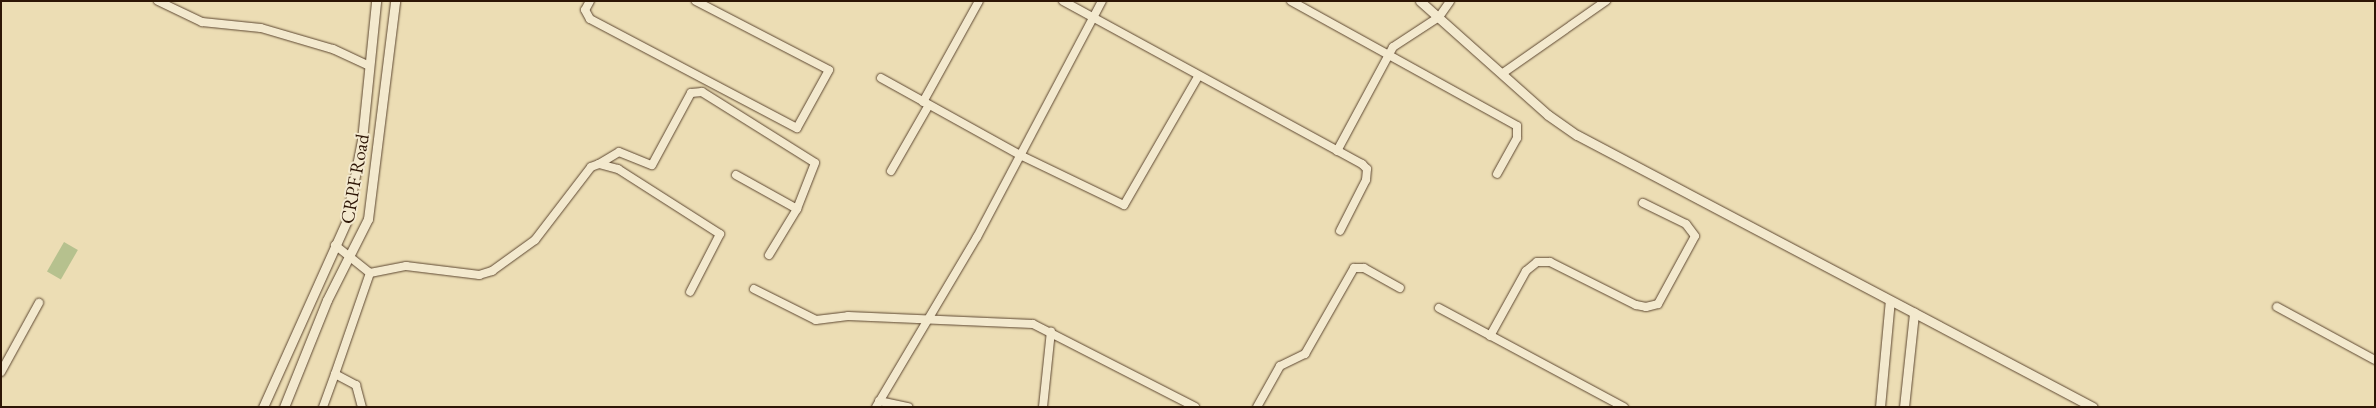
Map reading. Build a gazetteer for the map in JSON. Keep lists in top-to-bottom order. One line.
{"streets":{"street":["CRPF Road"]}}
